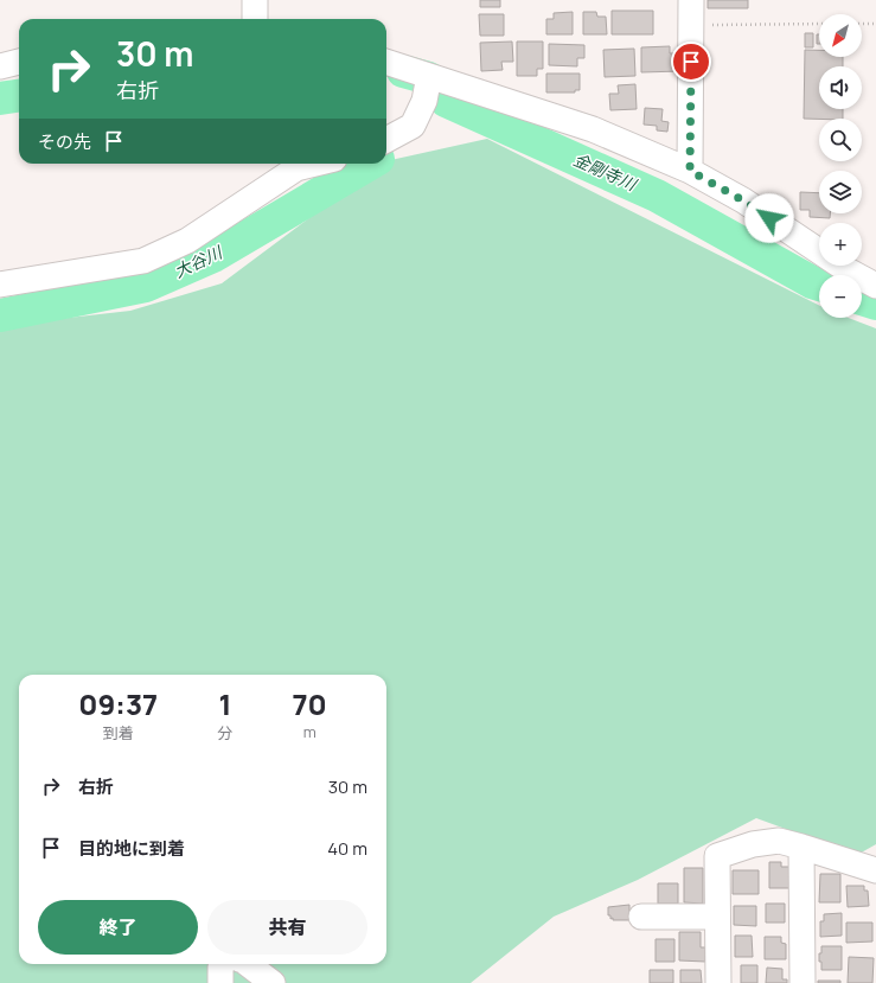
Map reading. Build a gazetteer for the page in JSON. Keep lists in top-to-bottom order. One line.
{"water":["金剛寺川","大谷川"],"north":"bottom left","page":{"map_buttons":["+","−"],"turn":["30 m","右折"],"then":"その先","eta":["09:37","到着","1","分","70","m"],"list":[{"name":"右折","value":"30 m"},{"name":"目的地に到着","value":"40 m"}],"buttons":["終了","共有"]}}
